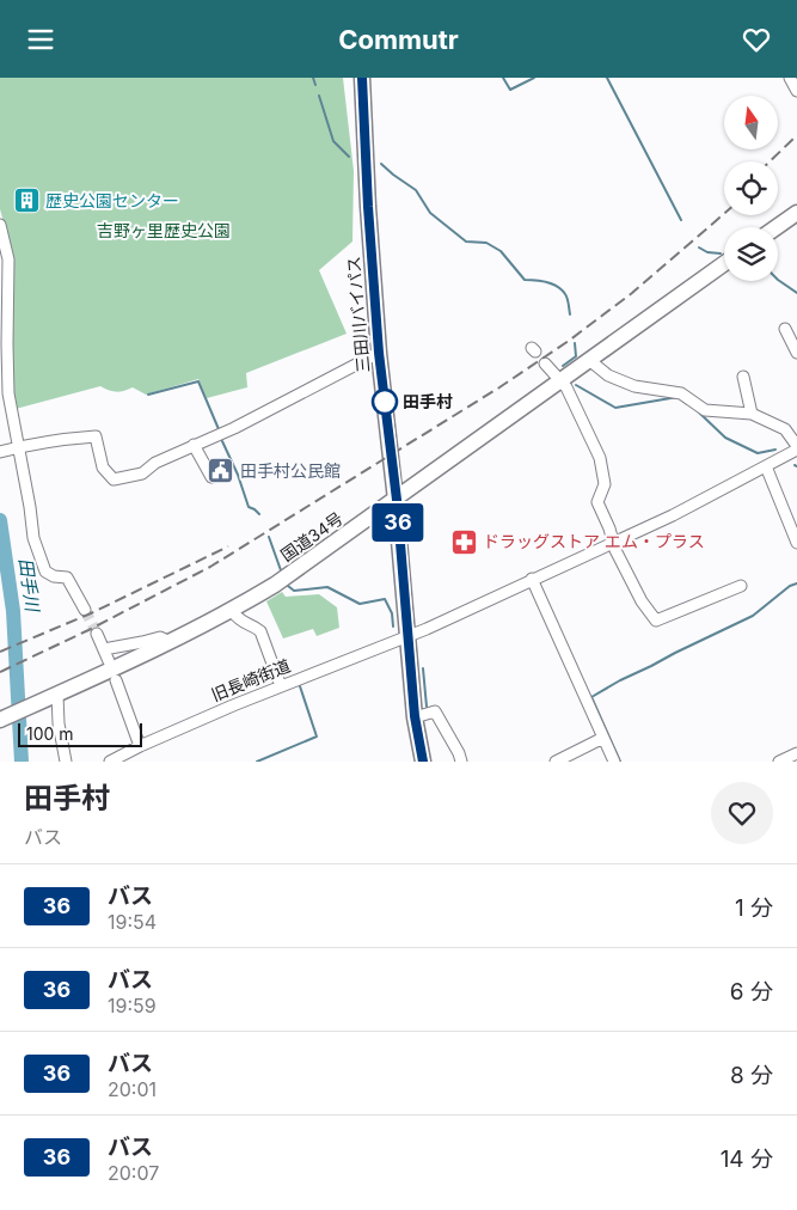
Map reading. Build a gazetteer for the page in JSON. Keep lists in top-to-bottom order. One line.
{"streets":{"highway":["三田川バイパス","国道34号"],"street":["旧長崎街道"]},"crossings":[["三田川バイパス","国道34号"],["三田川バイパス","旧長崎街道"]],"water":["田手川"],"parks":["吉野ヶ里歴史公園"],"places":{"building":["歴史公園センター"],"other":["田手村"],"public building":["田手村公民館"],"pharmacy":["ドラッグストア エム・プラス"]},"lines":["bus line 36"],"scale_bar":"100 m","north":"top","page":{"header":"Commutr","on_map":"36","scale":"100 m","heading":["田手村","バス"],"list":[{"mark":"36","name":"バス","note":"19:54","value":"1 分"},{"mark":"36","name":"バス","note":"19:59","value":"6 分"},{"mark":"36","name":"バス","note":"20:01","value":"8 分"},{"mark":"36","name":"バス","note":"20:07","value":"14 分"}]}}
